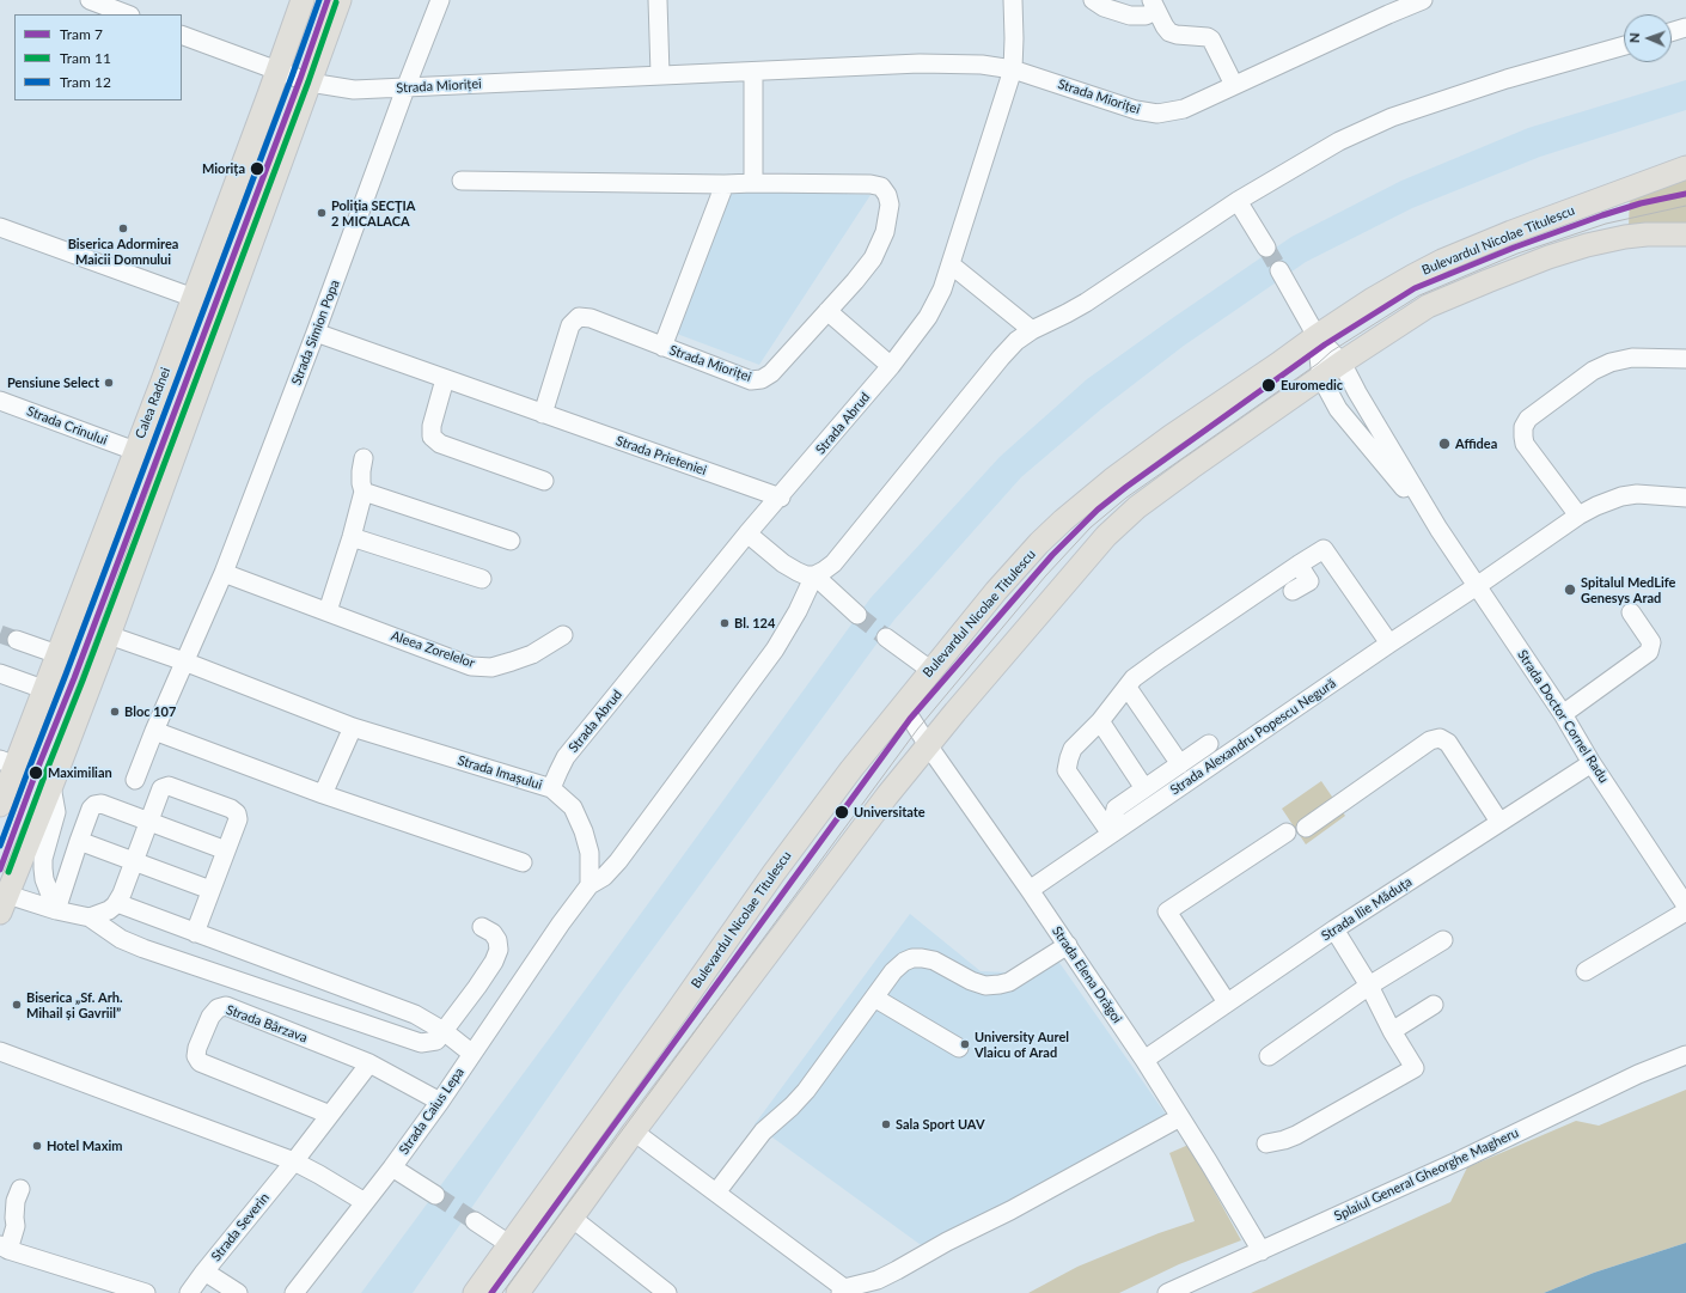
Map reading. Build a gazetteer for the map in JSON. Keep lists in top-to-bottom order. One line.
{"streets":{"main road":["Bulevardul Nicolae Titulescu","Calea Radnei"],"street":["Strada Mioriței","Strada Simion Popa","Strada Abrud","Strada Crinului","Strada Prieteniei","Aleea Zorelelor","Strada Doctor Cornel Radu","Strada Alexandru Popescu Negură","Strada Imașului","Strada Ilie Măduța","Strada Elena Drăgoi","Strada Bârzava","Strada Caius Lepa","Splaiul General Gheorghe Magheru","Strada Severin"]},"crossings":[["Strada Mioriței","Strada Simion Popa"],["Strada Mioriței","Calea Radnei"],["Strada Mioriței","Strada Abrud"],["Strada Mioriței","Strada Prieteniei"],["Bulevardul Nicolae Titulescu","Strada Doctor Cornel Radu"],["Bulevardul Nicolae Titulescu","Strada Elena Drăgoi"],["Strada Simion Popa","Strada Prieteniei"],["Strada Simion Popa","Aleea Zorelelor"],["Strada Simion Popa","Strada Imașului"],["Calea Radnei","Strada Crinului"],["Strada Abrud","Strada Prieteniei"],["Strada Abrud","Strada Imașului"],["Strada Doctor Cornel Radu","Strada Alexandru Popescu Negură"],["Strada Doctor Cornel Radu","Strada Ilie Măduța"],["Strada Alexandru Popescu Negură","Strada Elena Drăgoi"],["Strada Imașului","Strada Caius Lepa"],["Strada Ilie Măduța","Strada Elena Drăgoi"],["Strada Elena Drăgoi","Splaiul General Gheorghe Magheru"],["Strada Bârzava","Strada Caius Lepa"]],"places":["Miorița","Poliția SECŢIA 2 MICALACA","Biserica Adormirea Maicii Domnului","Pensiune Select","Euromedic","Affidea","Spitalul MedLife Genesys Arad","Bl. 124","Bloc 107","Maximilian","Universitate","Biserica „Sf. Arh. Mihail și Gavriil”","University Aurel Vlaicu of Arad","Sala Sport UAV","Hotel Maxim"],"lines":["tram line 7","tram line 12","tram line 11"],"legend":["Tram 7","Tram 11","Tram 12"],"north":"left"}
